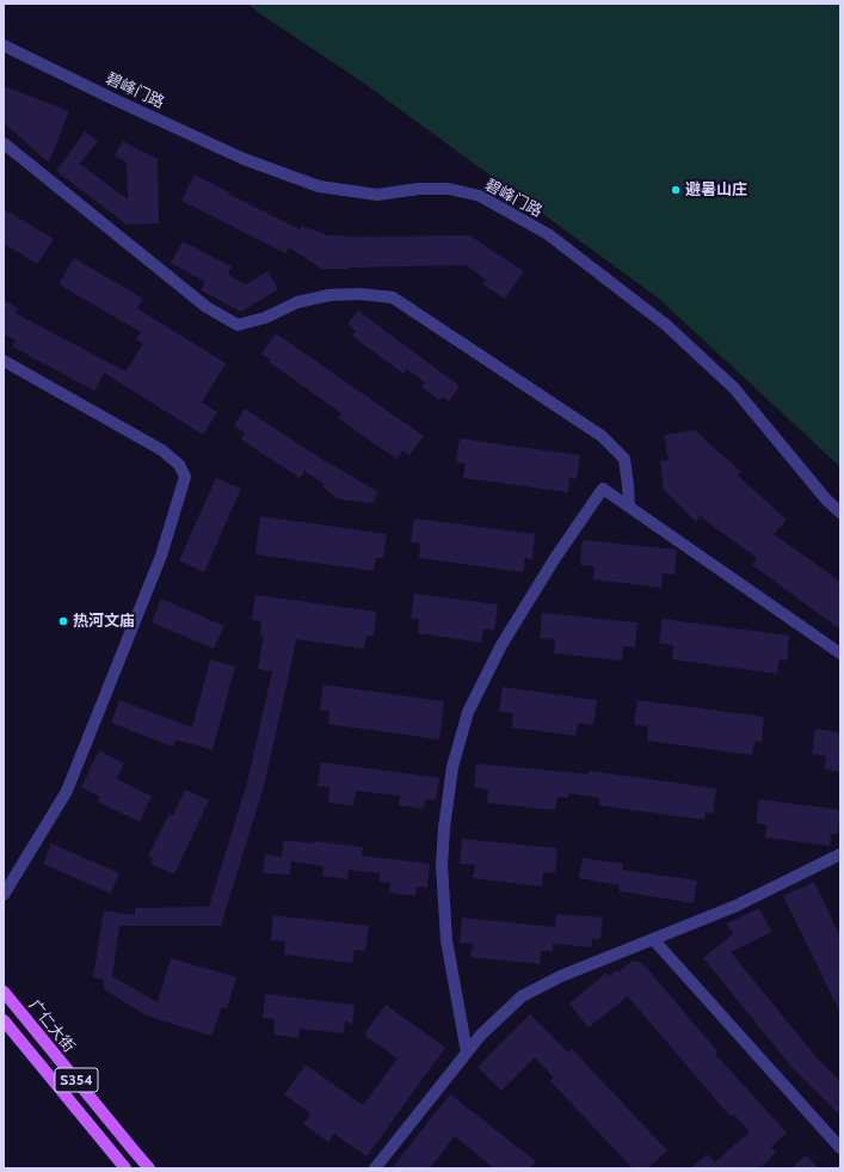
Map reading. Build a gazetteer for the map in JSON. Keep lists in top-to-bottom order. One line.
{"streets":{"main road":["广仁大街","S354"],"street":["碧峰门路"]},"places":["避暑山庄","热河文庙"]}
